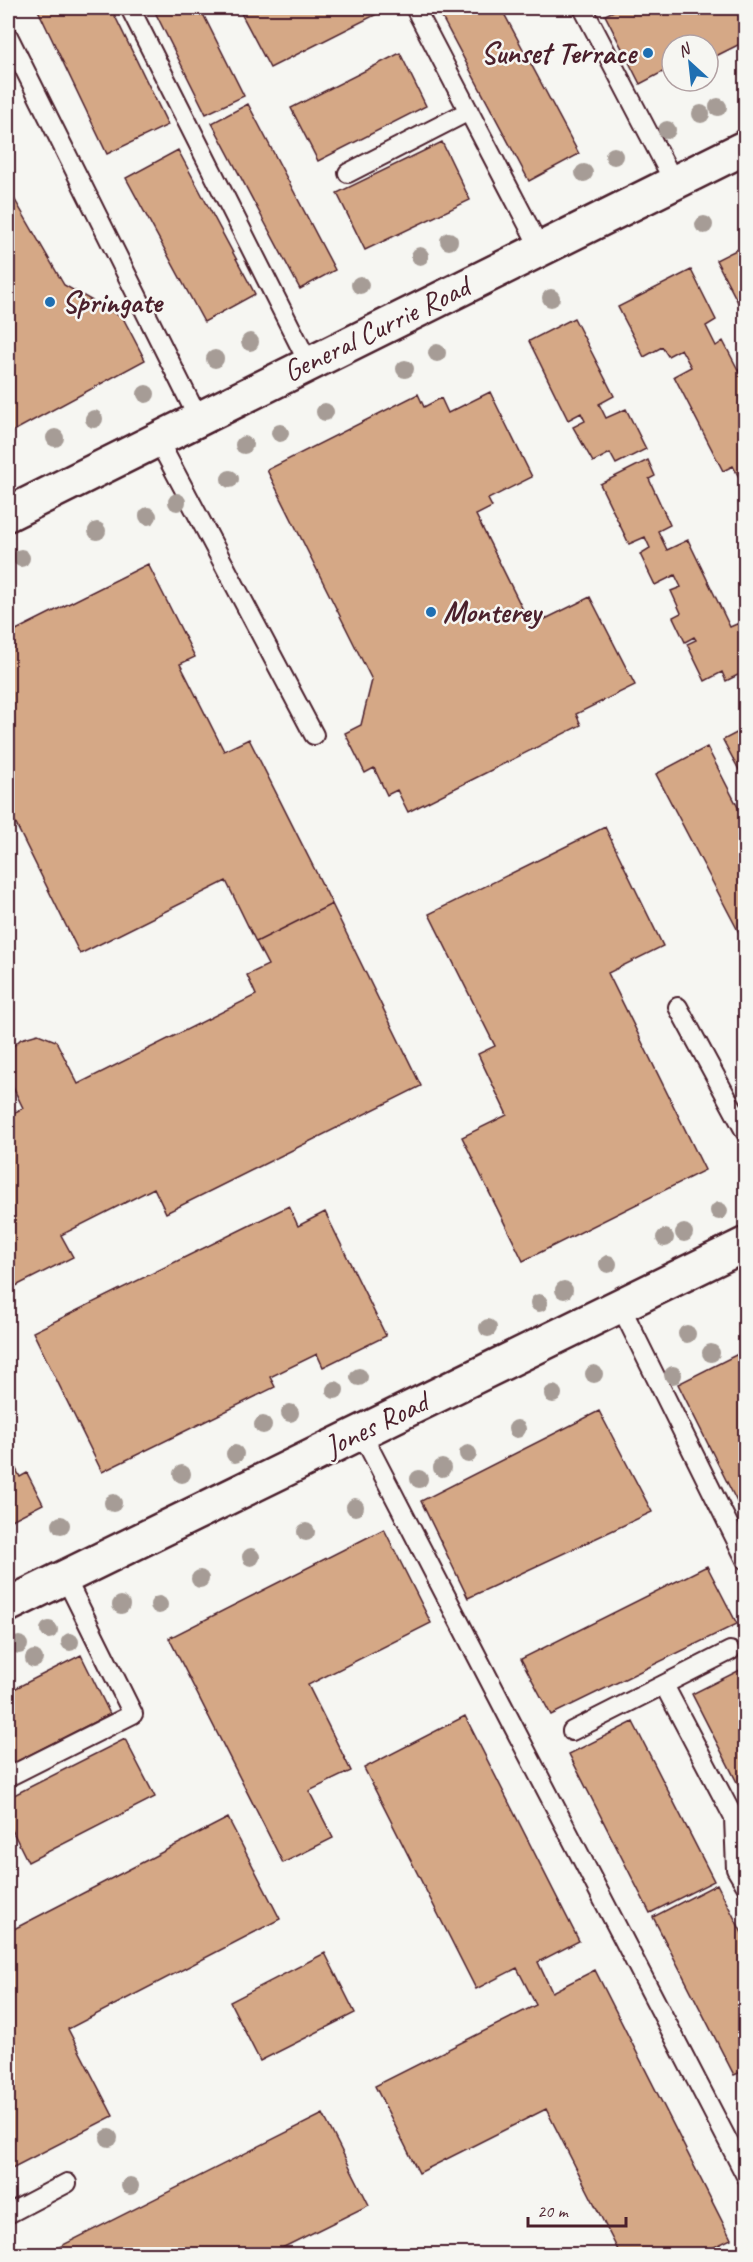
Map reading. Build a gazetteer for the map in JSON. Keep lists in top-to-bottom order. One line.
{"streets":{"street":["General Currie Road","Jones Road"]},"places":["Sunset Terrace","Springate","Monterey"],"scale_bar":"20 m","north":"top left"}
